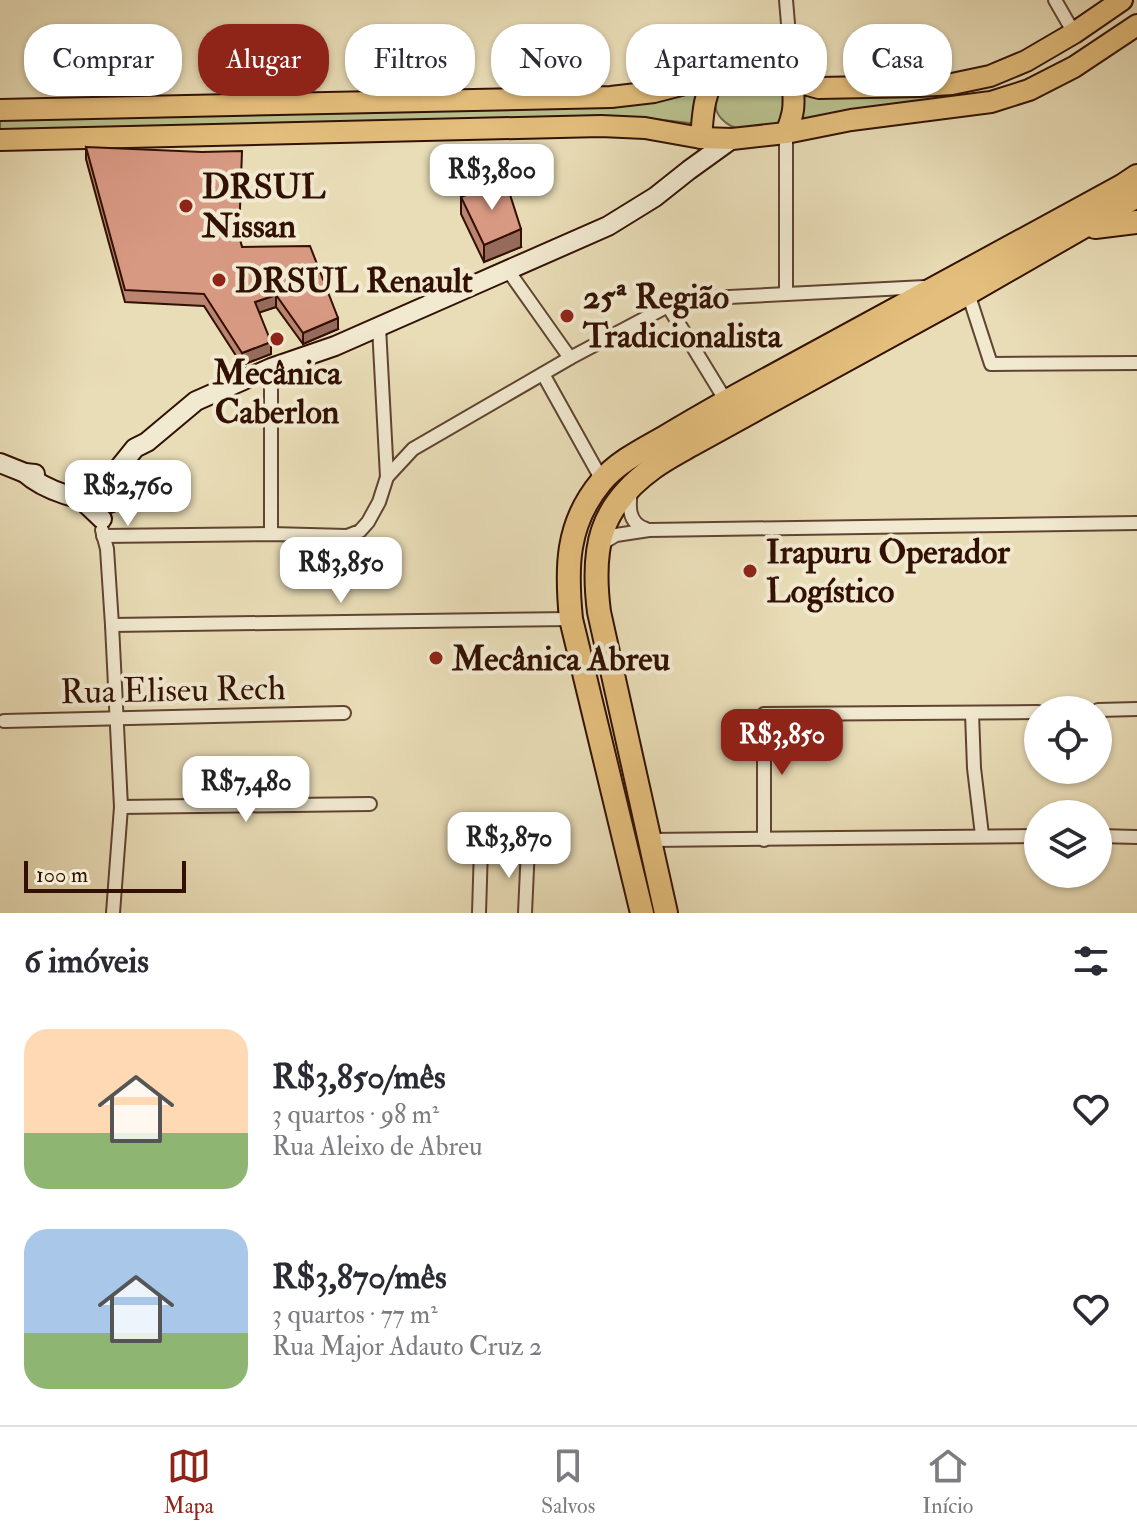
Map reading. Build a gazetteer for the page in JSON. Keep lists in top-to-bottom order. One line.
{"streets":{"street":["Rua Eliseu Rech"]},"places":["DRSUL Nissan","DRSUL Renault","25ª Região Tradicionalista","Mecânica Caberlon","Irapuru Operador Logístico","Mecânica Abreu"],"scale_bar":"100 m","page":{"chip":["Comprar","Alugar","Filtros","Novo","Apartamento","Casa"],"price":["R$3,800","R$2,760","R$3,850","R$3,850","R$7,480","R$3,870"],"scale":"100 m","heading":"6 imóveis","list":[{"name":"R$3,850/mês","note":"3 quartos · 98 m² · Rua Aleixo de Abreu"},{"name":"R$3,870/mês","note":"3 quartos · 77 m² · Rua Major Adauto Cruz 2"}],"tabs":["Mapa","Salvos","Início"]}}
